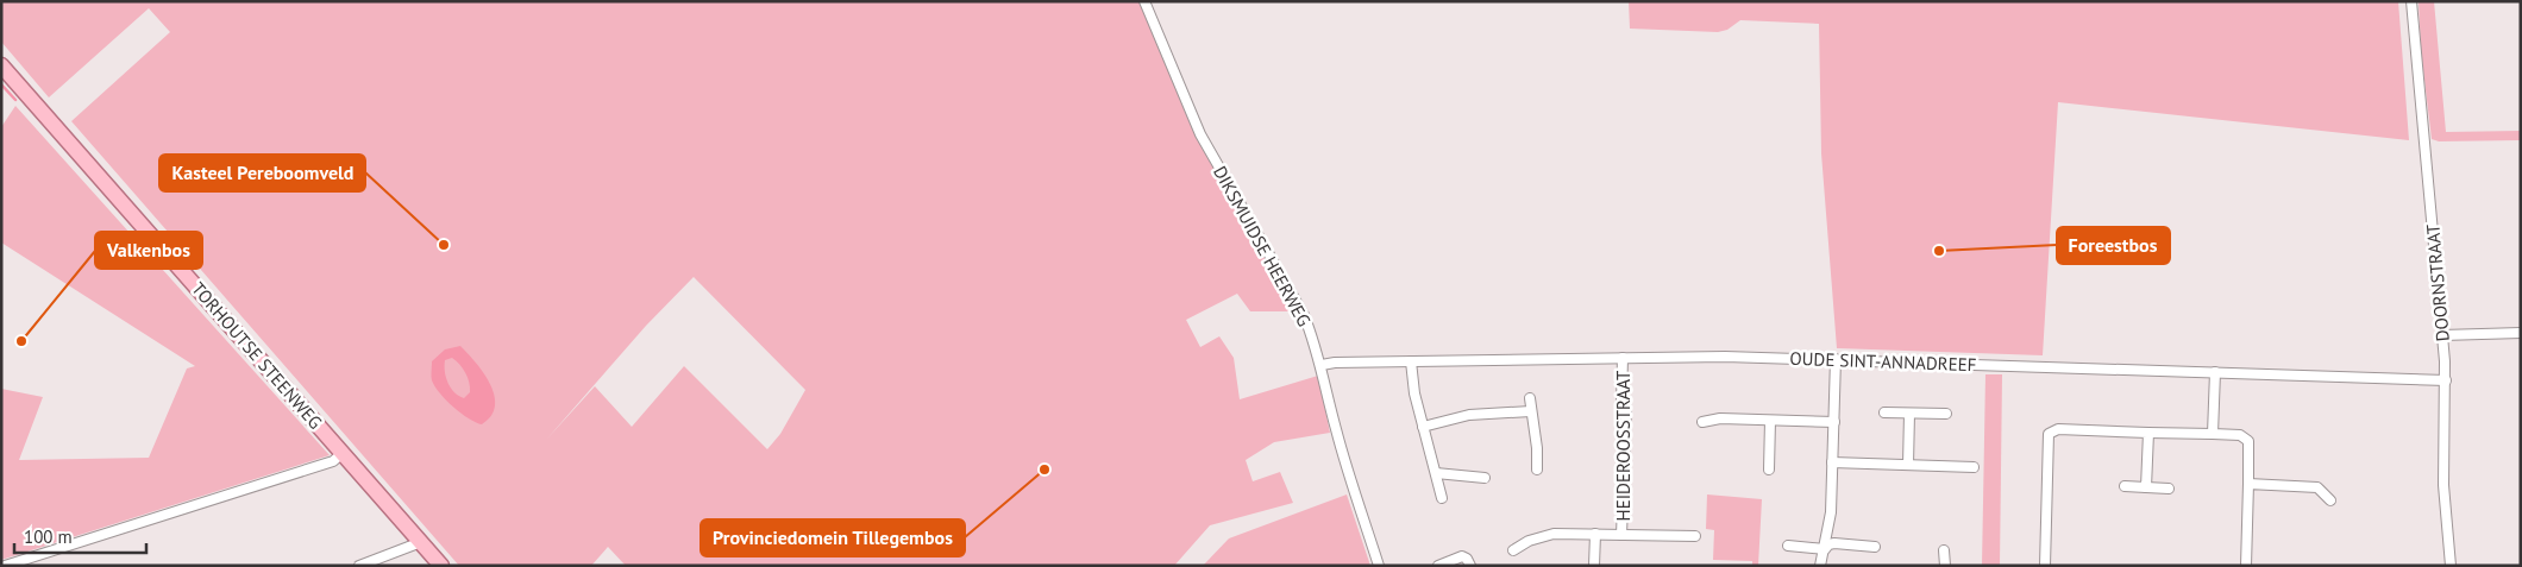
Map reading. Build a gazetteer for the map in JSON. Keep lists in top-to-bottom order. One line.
{"streets":{"main road":["TORHOUTSE STEENWEG"],"street":["DIKSMUIDSE HEERWEG","DOORNSTRAAT","OUDE SINT-ANNADREEF","HEIDEROOSSTRAAT"]},"crossings":[["DIKSMUIDSE HEERWEG","OUDE SINT-ANNADREEF"],["DOORNSTRAAT","OUDE SINT-ANNADREEF"],["OUDE SINT-ANNADREEF","HEIDEROOSSTRAAT"]],"places":["Kasteel Pereboomveld","Foreestbos","Valkenbos","Provinciedomein Tillegembos"],"scale_bar":"100 m"}
